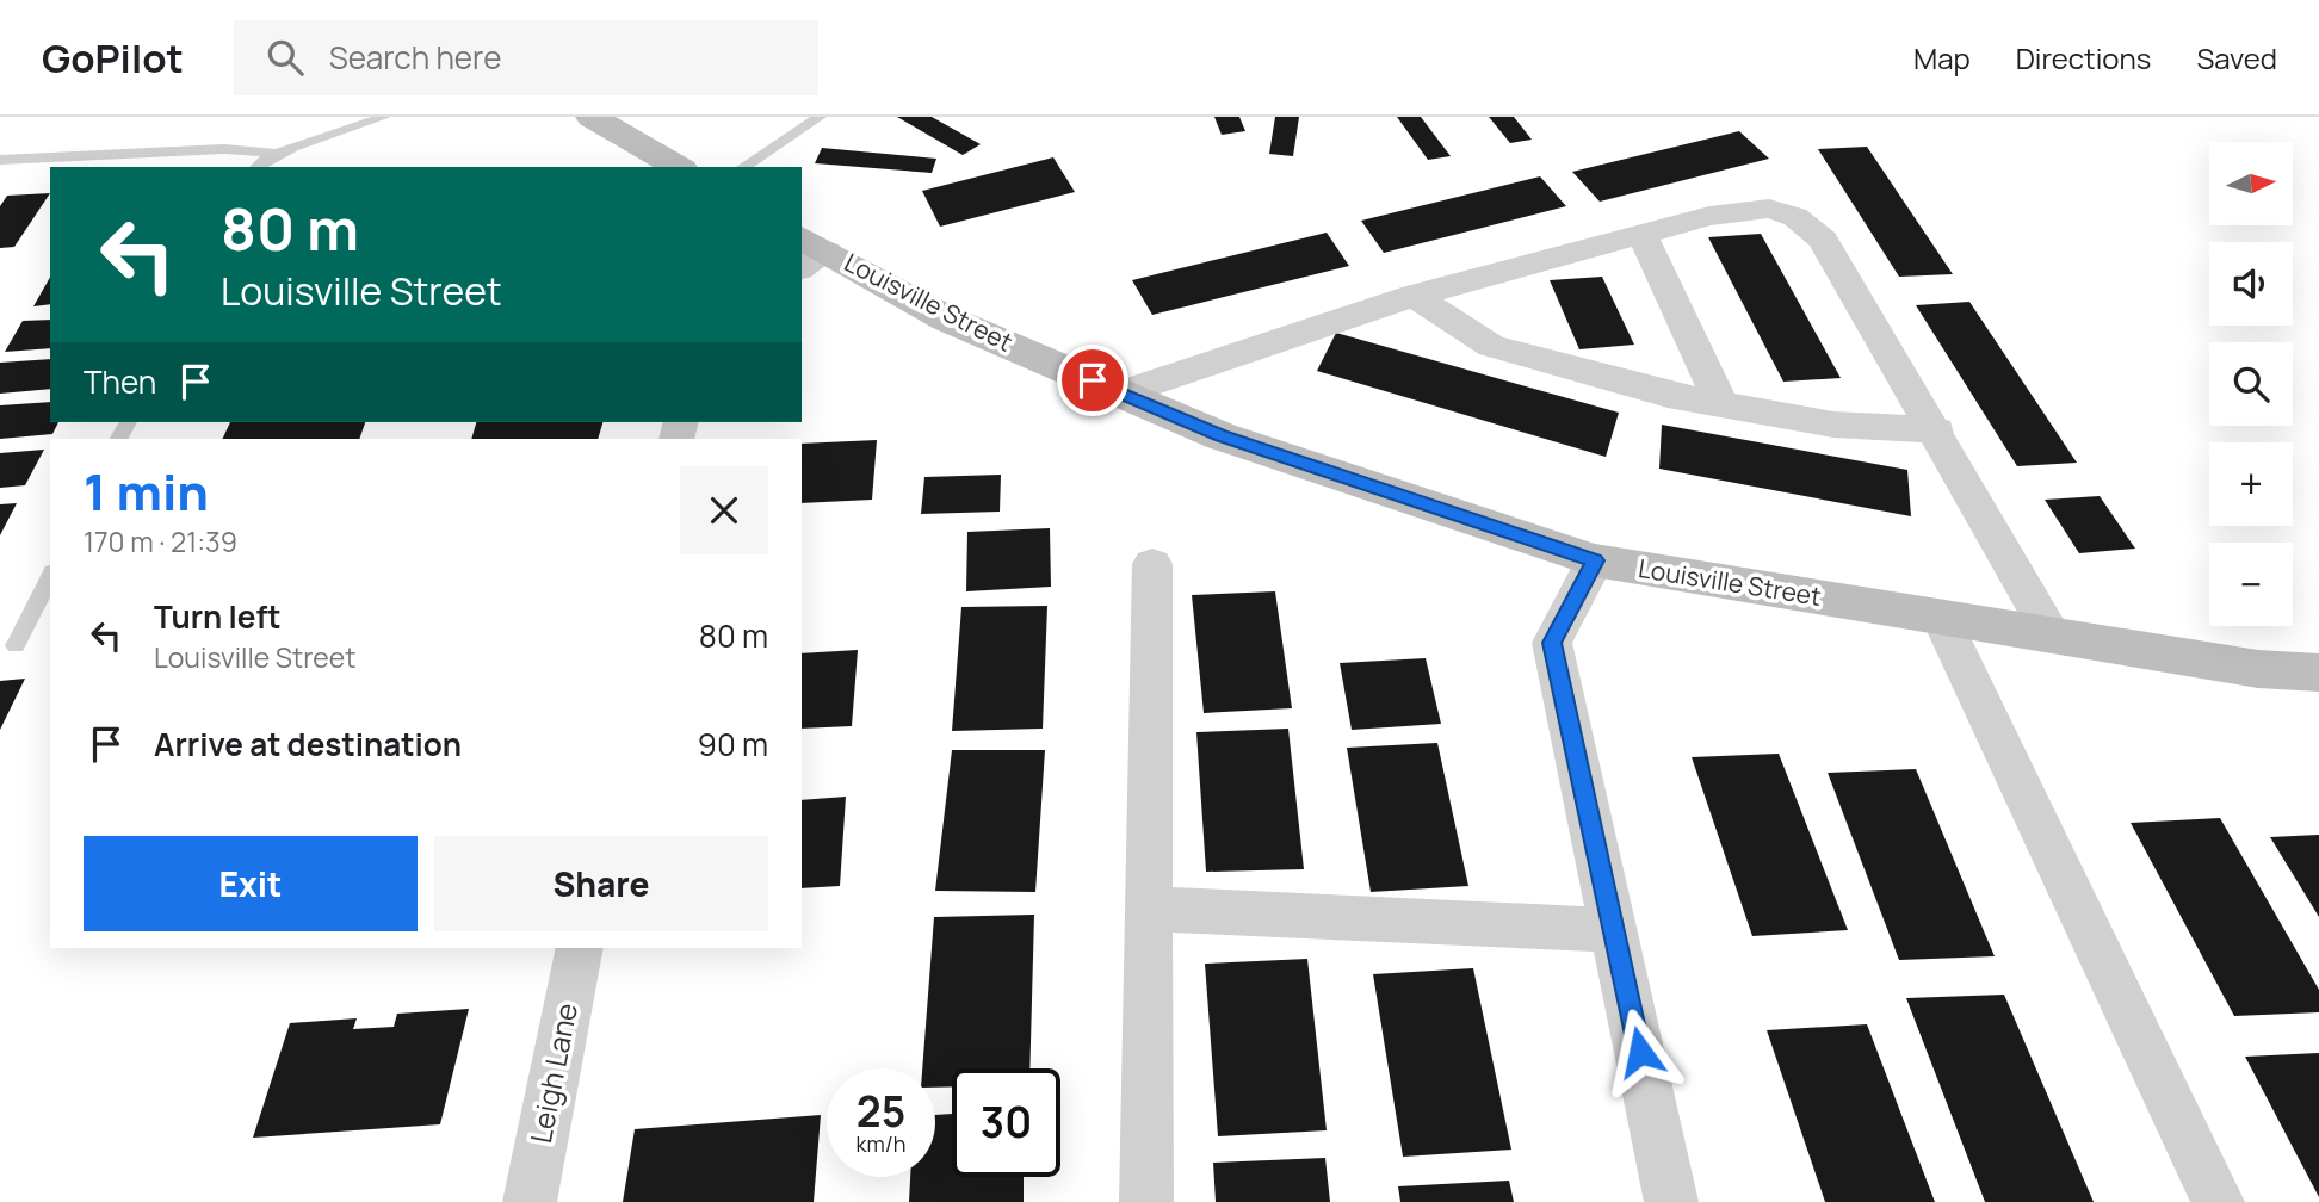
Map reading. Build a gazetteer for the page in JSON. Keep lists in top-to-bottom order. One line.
{"streets":{"main road":["Louisville Street"],"street":["Leigh Lane"]},"north":"right","page":{"header":"GoPilot","search":"Search here","nav":["Map","Directions","Saved"],"map_buttons":["+","−"],"turn":["80 m","Louisville Street"],"then":"Then","heading":["1 min","170 m · 21:39"],"list":[{"name":"Turn left","note":"Louisville Street","value":"80 m"},{"name":"Arrive at destination","value":"90 m"}],"buttons":["Exit","Share"],"speed":"25 km/h","limit":"30"}}
